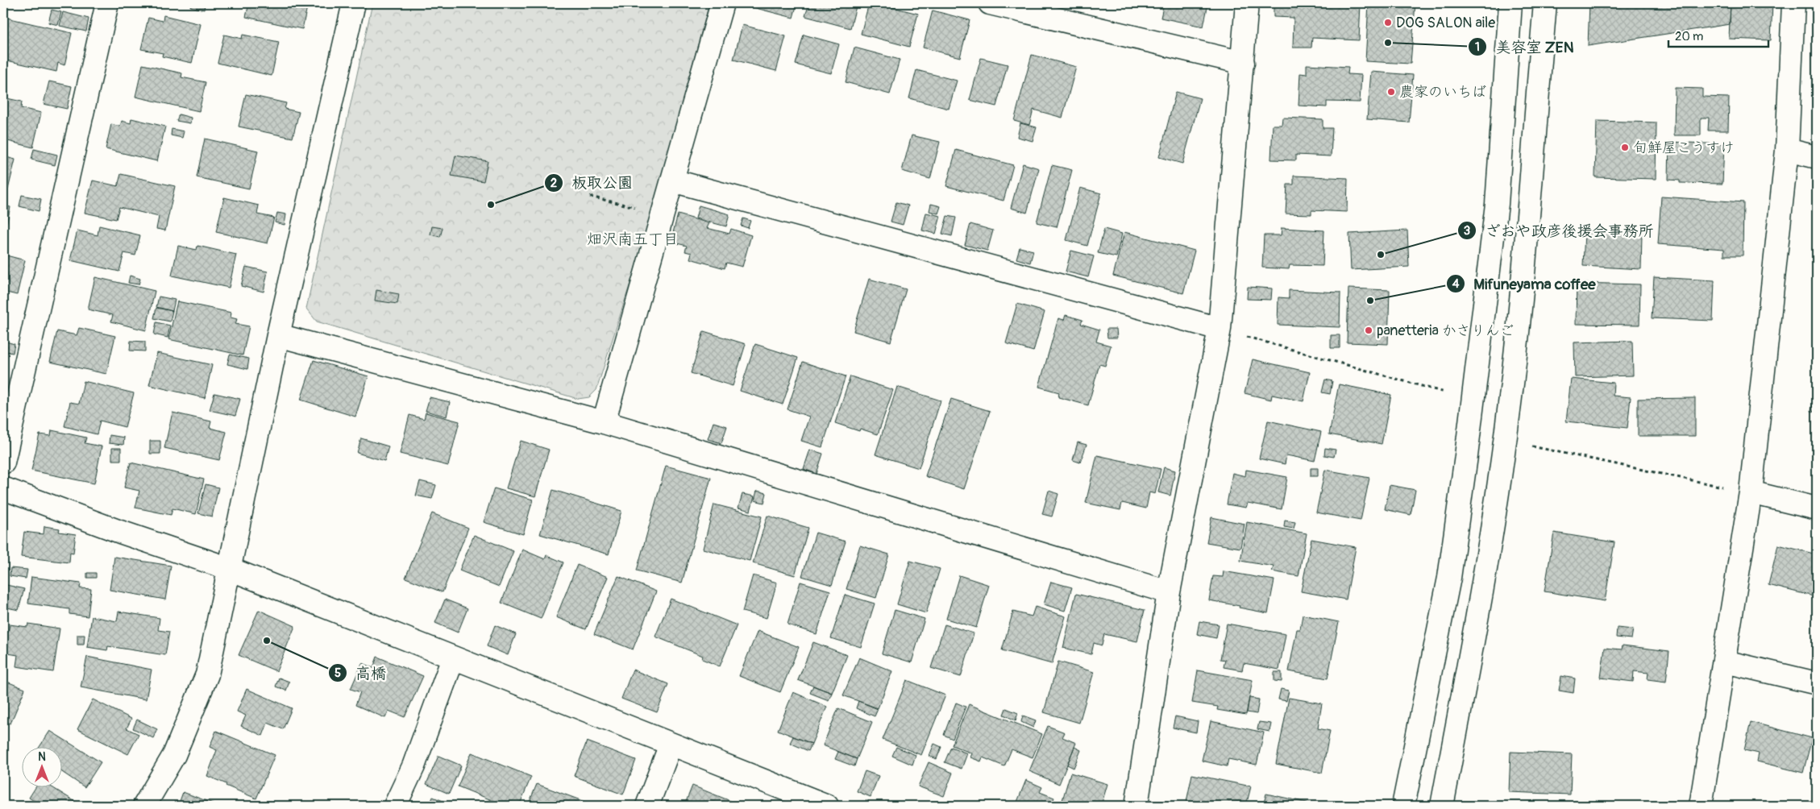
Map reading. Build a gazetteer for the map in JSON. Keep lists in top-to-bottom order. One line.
{"districts":["畑沢南五丁目"],"places":["DOG SALON aile","美容室 ZEN","農家のいちば","旬鮮屋こうすけ","板取公園","ざおや政彦後援会事務所","Mifuneyama coffee","panetteria かさりんご","高橋"],"scale_bar":"20 m","north":"top"}
